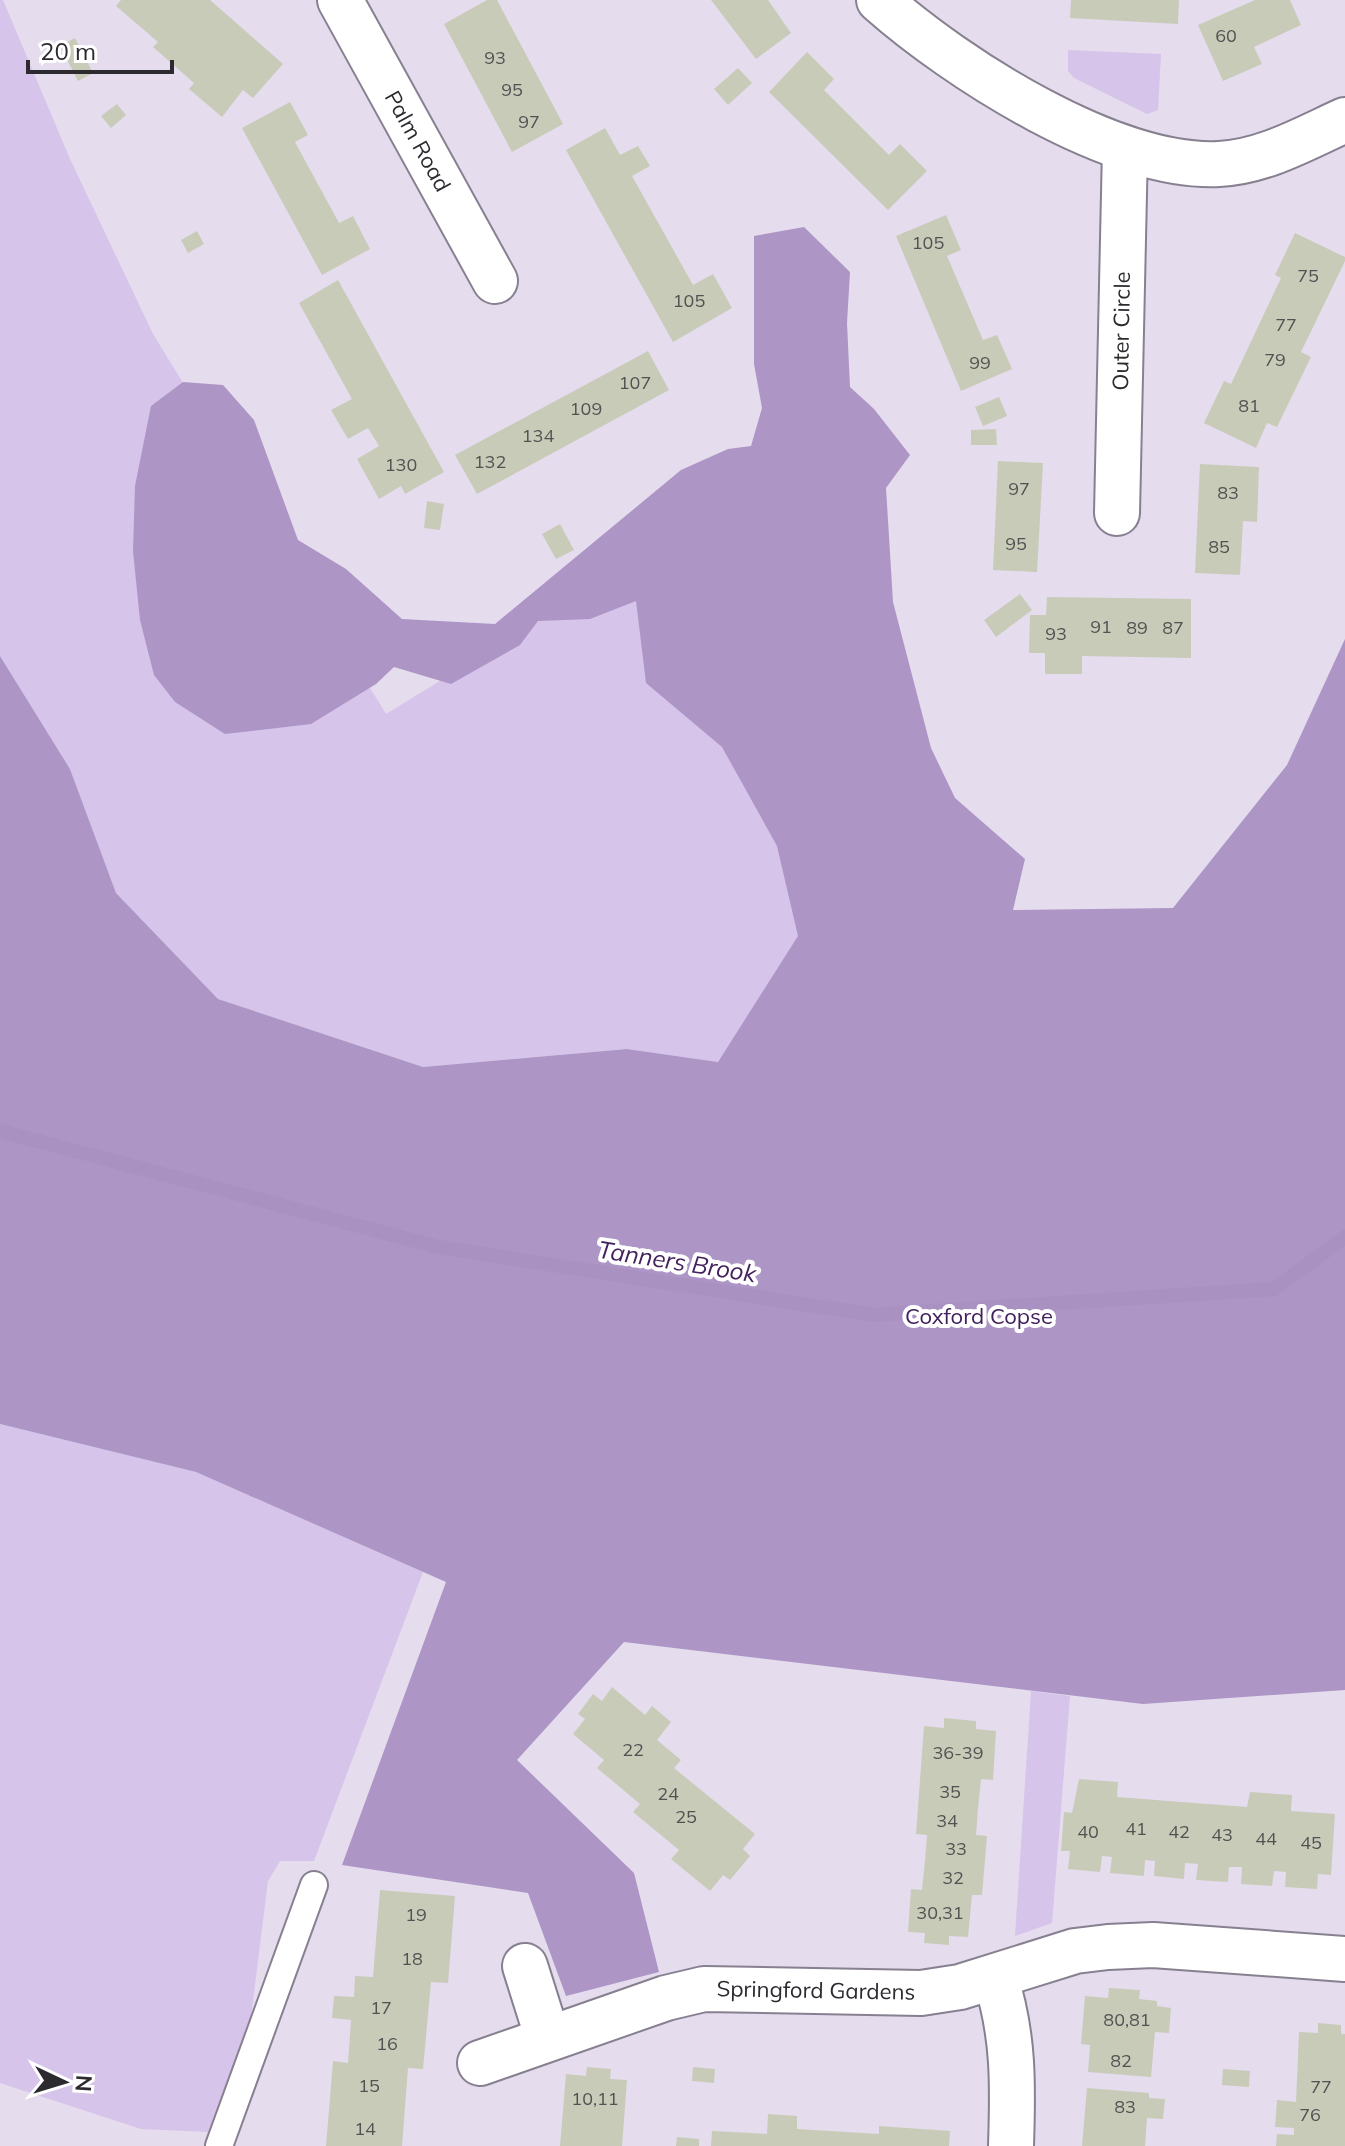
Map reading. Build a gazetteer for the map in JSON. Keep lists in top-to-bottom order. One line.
{"streets":{"street":["Palm Road","Outer Circle","Springford Gardens"]},"water":["Tanners Brook"],"parks":["Coxford Copse"],"house_numbers":["60","93","95","97","105","75","105","77","79","99","107","81","109","134","132","130","97","83","95","85","91","89","87","93","22","36-39","35","24","25","34","41","40","42","43","44","45","33","32","30,31","19","18","17","80,81","16","82","15","77","10,11","83","76","14"],"scale_bar":"20 m","north":"right"}
